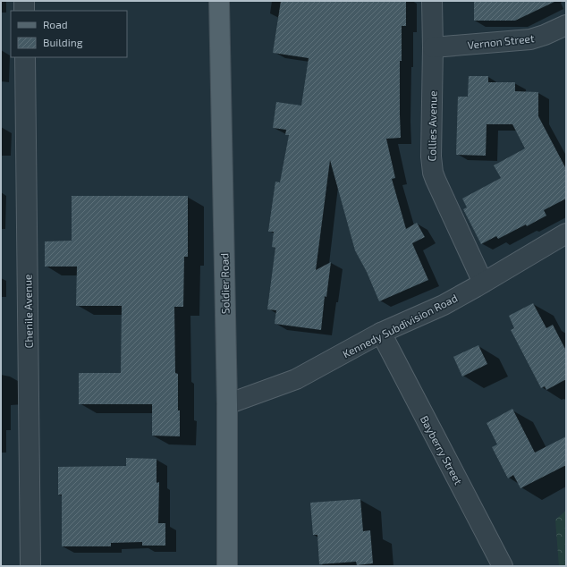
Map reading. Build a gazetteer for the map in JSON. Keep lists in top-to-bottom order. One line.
{"streets":{"main road":["Soldier Road"],"street":["Vernon Street","Collies Avenue","Chenile Avenue","Kennedy Subdivision Road","Bayberry Street"]},"crossings":[["Vernon Street","Collies Avenue"],["Collies Avenue","Kennedy Subdivision Road"],["Soldier Road","Kennedy Subdivision Road"],["Kennedy Subdivision Road","Bayberry Street"]],"legend":["Road","Building"]}
